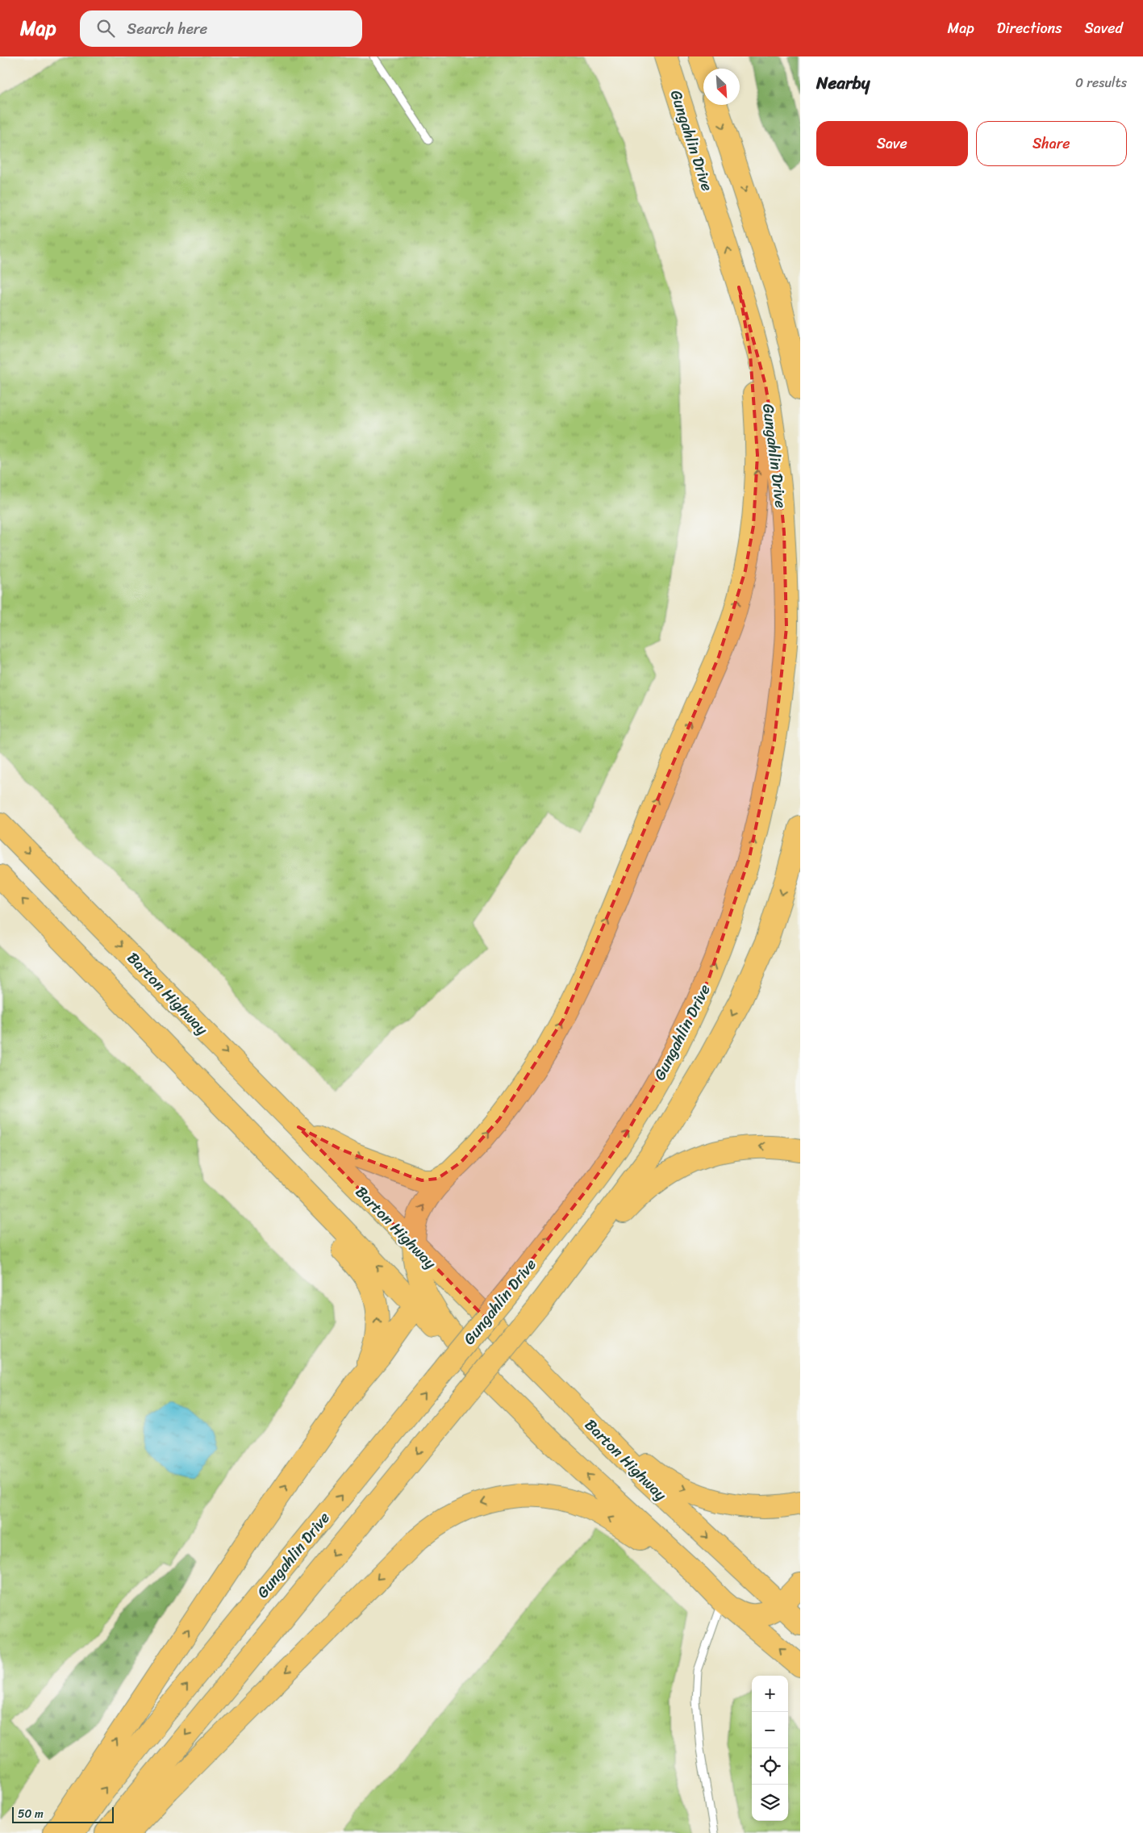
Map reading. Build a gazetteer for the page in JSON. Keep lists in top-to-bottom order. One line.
{"streets":{"highway":["Gungahlin Drive","Barton Highway"]},"scale_bar":"50 m","north":"bottom right","page":{"header":"Map","search":"Search here","nav":["Map","Directions","Saved"],"heading":["Nearby","0 results"],"buttons":["Save","Share"],"map_buttons":["+","−"],"scale":"50 m"}}
